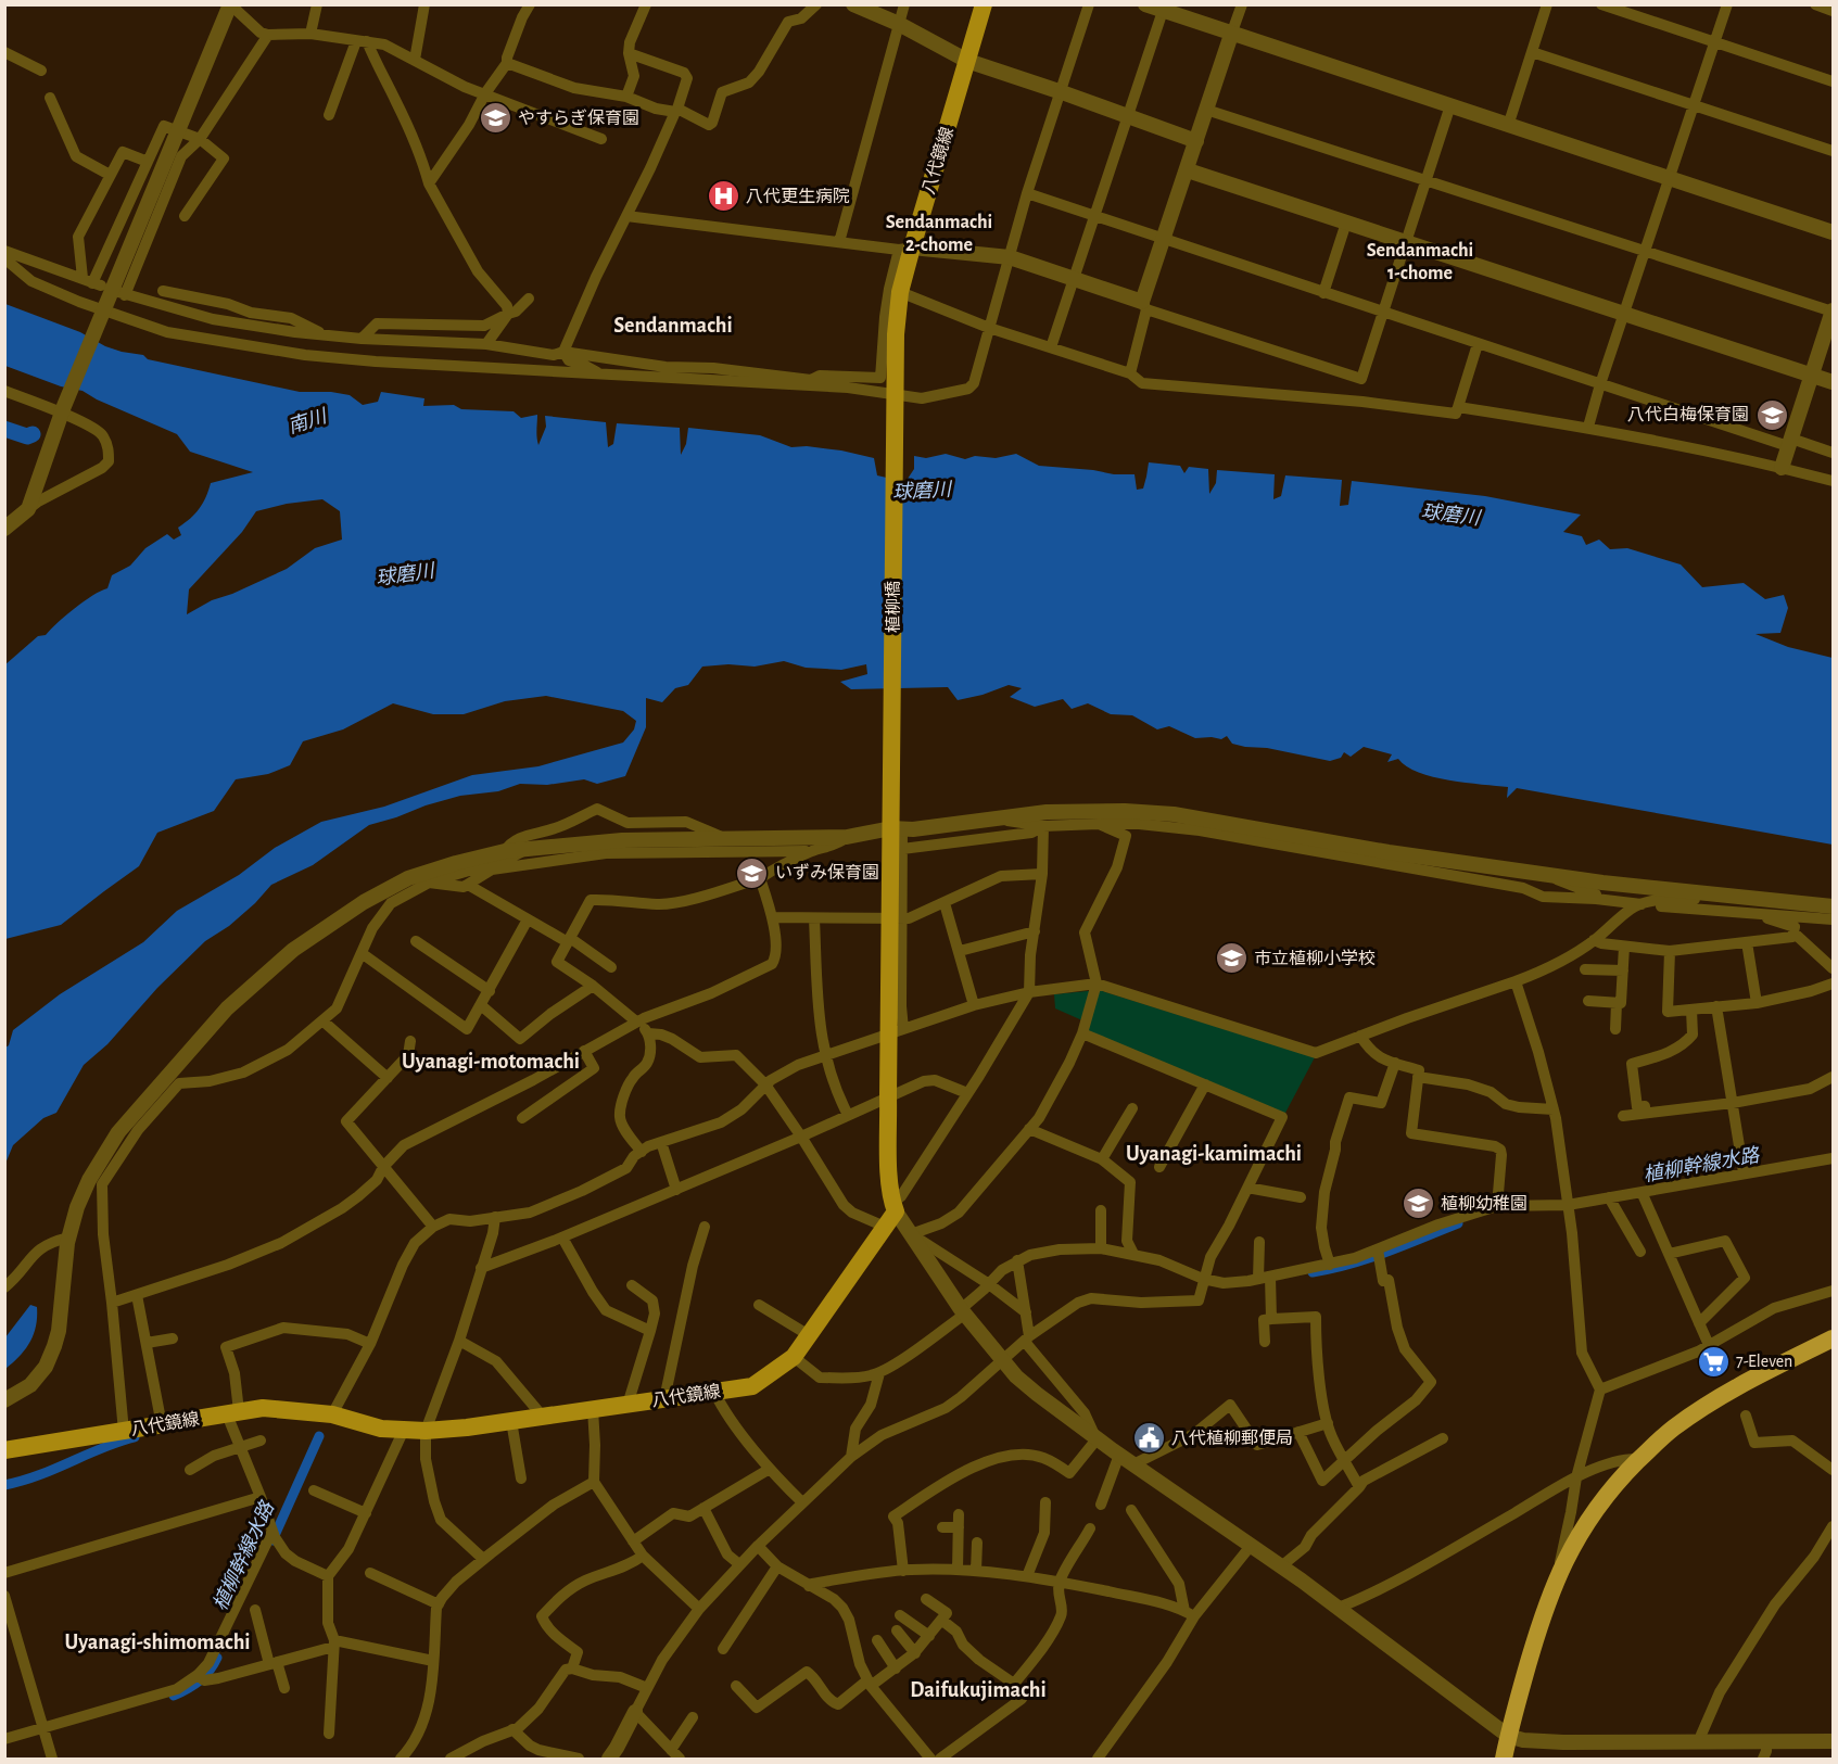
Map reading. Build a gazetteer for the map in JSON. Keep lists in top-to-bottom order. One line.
{"streets":{"main road":["八代鏡線","植柳橋"]},"crossings":[["八代鏡線","植柳橋"]],"districts":["Sendanmachi 2-chome","Sendanmachi 1-chome","Sendanmachi","Uyanagi-motomachi","Uyanagi-kamimachi","Uyanagi-shimomachi","Daifukujimachi"],"water":["南川","球磨川","植柳幹線水路"],"places":{"school or university":["やすらぎ保育園","八代白梅保育園","いずみ保育園","市立植柳小学校","植柳幼稚園"],"hospital":["八代更生病院"],"supermarket":["7-Eleven"],"public building":["八代植柳郵便局"]}}
